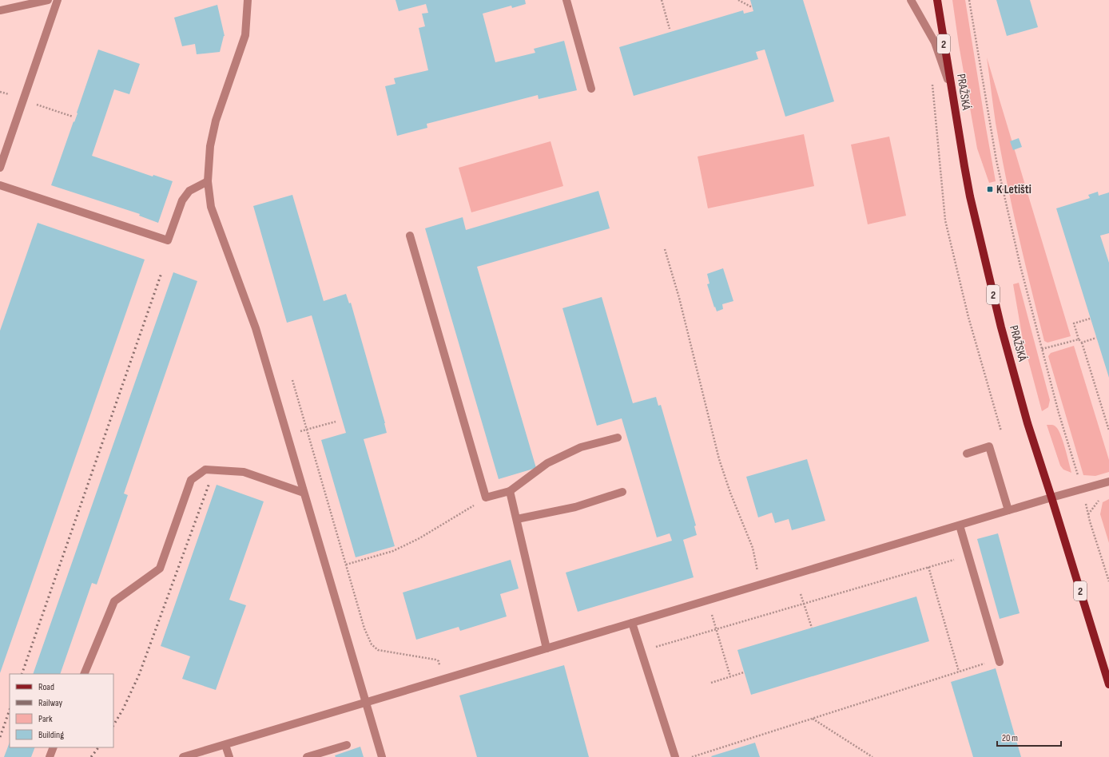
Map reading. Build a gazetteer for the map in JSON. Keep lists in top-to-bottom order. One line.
{"streets":{"main road":["2","PRAŽSKÁ"]},"places":{"transit":["K Letišti"]},"legend":["Road","Railway","Park","Building"],"scale_bar":"20 m"}
